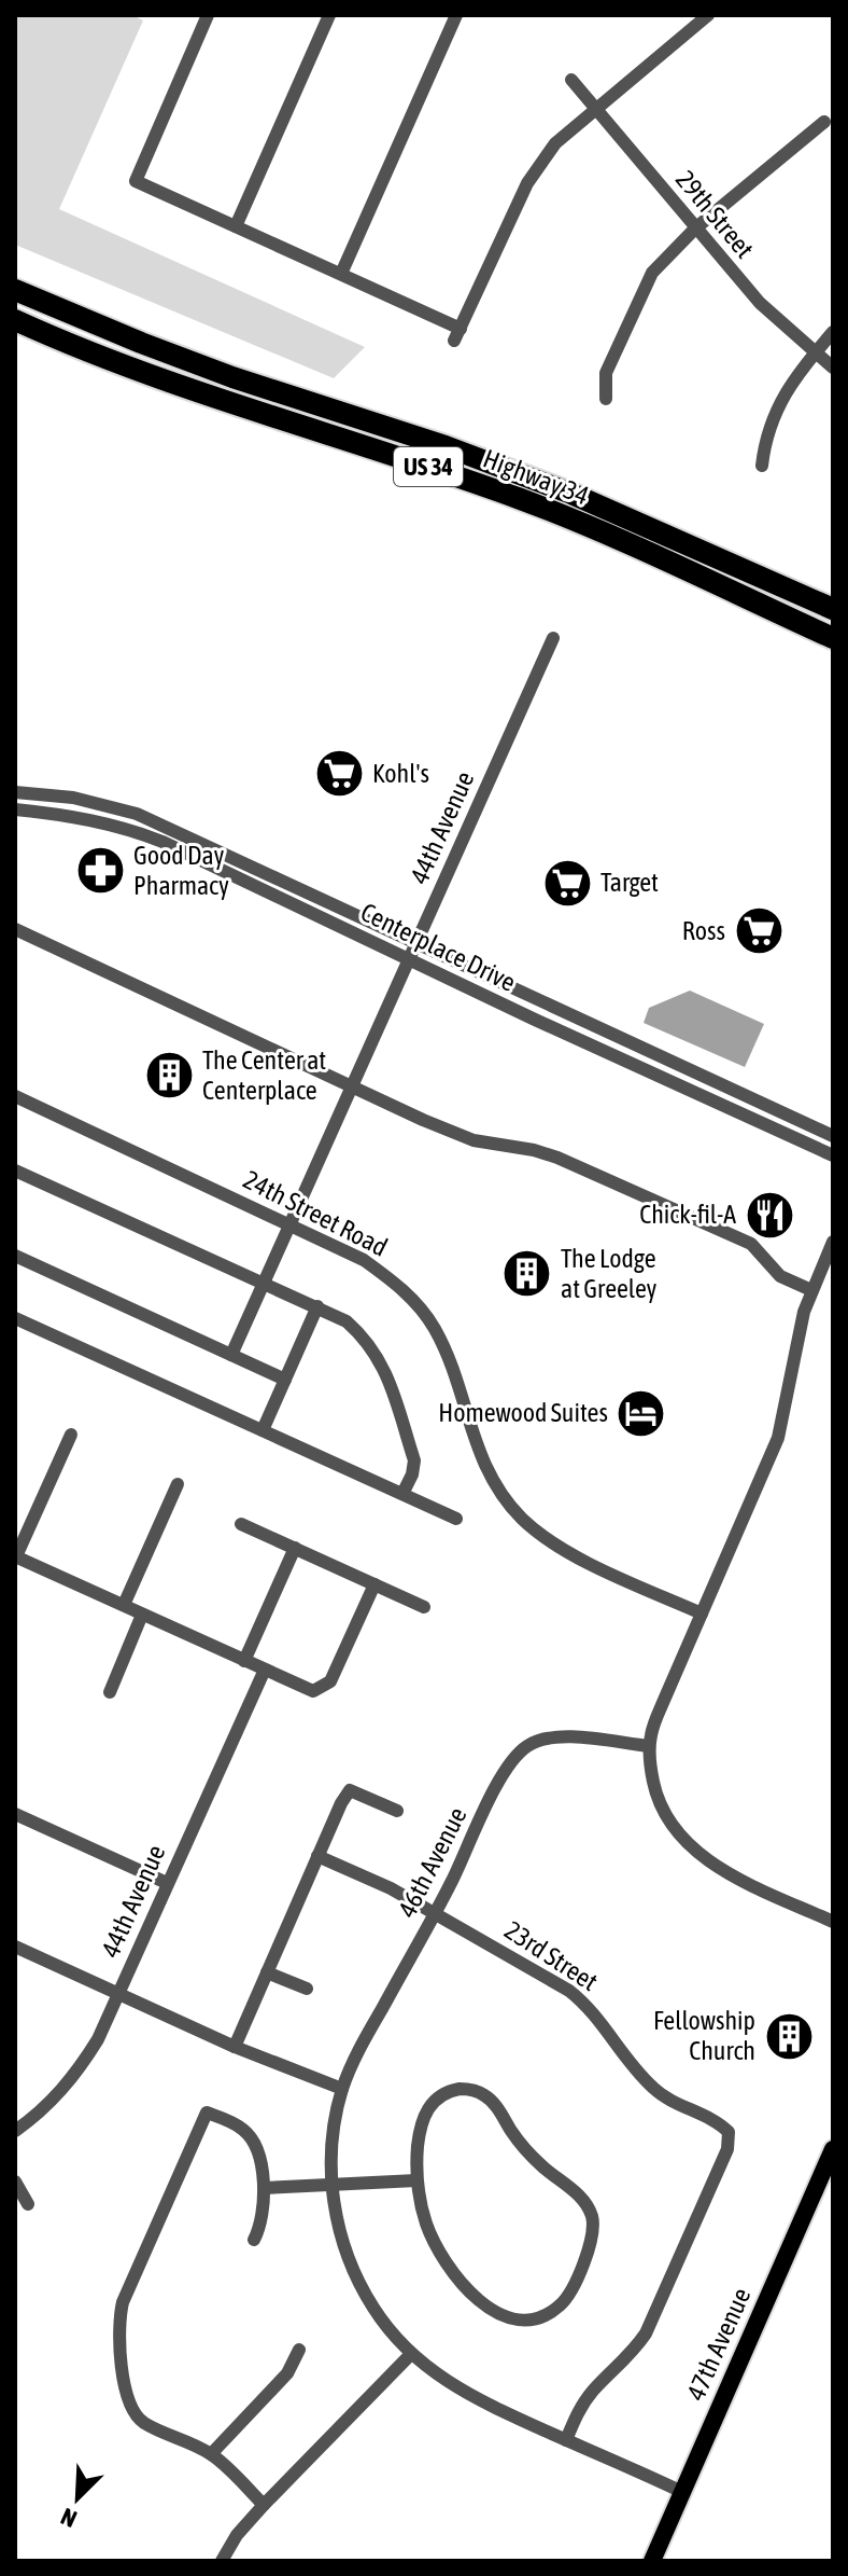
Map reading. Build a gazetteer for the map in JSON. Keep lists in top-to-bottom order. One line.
{"streets":{"highway":["US 34","Highway 34"],"main road":["47th Avenue"],"street":["29th Street","44th Avenue","Centerplace Drive","24th Street Road","46th Avenue","23rd Street"]},"crossings":[["44th Avenue","Centerplace Drive"],["44th Avenue","24th Street Road"],["46th Avenue","23rd Street"],["46th Avenue","47th Avenue"]],"places":{"supermarket":["Kohl's","Target","Ross"],"pharmacy":["Good Day Pharmacy"],"building":["The Center at Centerplace","The Lodge at Greeley","Fellowship Church"],"restaurant":["Chick-fil-A"],"hotel":["Homewood Suites"]},"north":"bottom left"}
